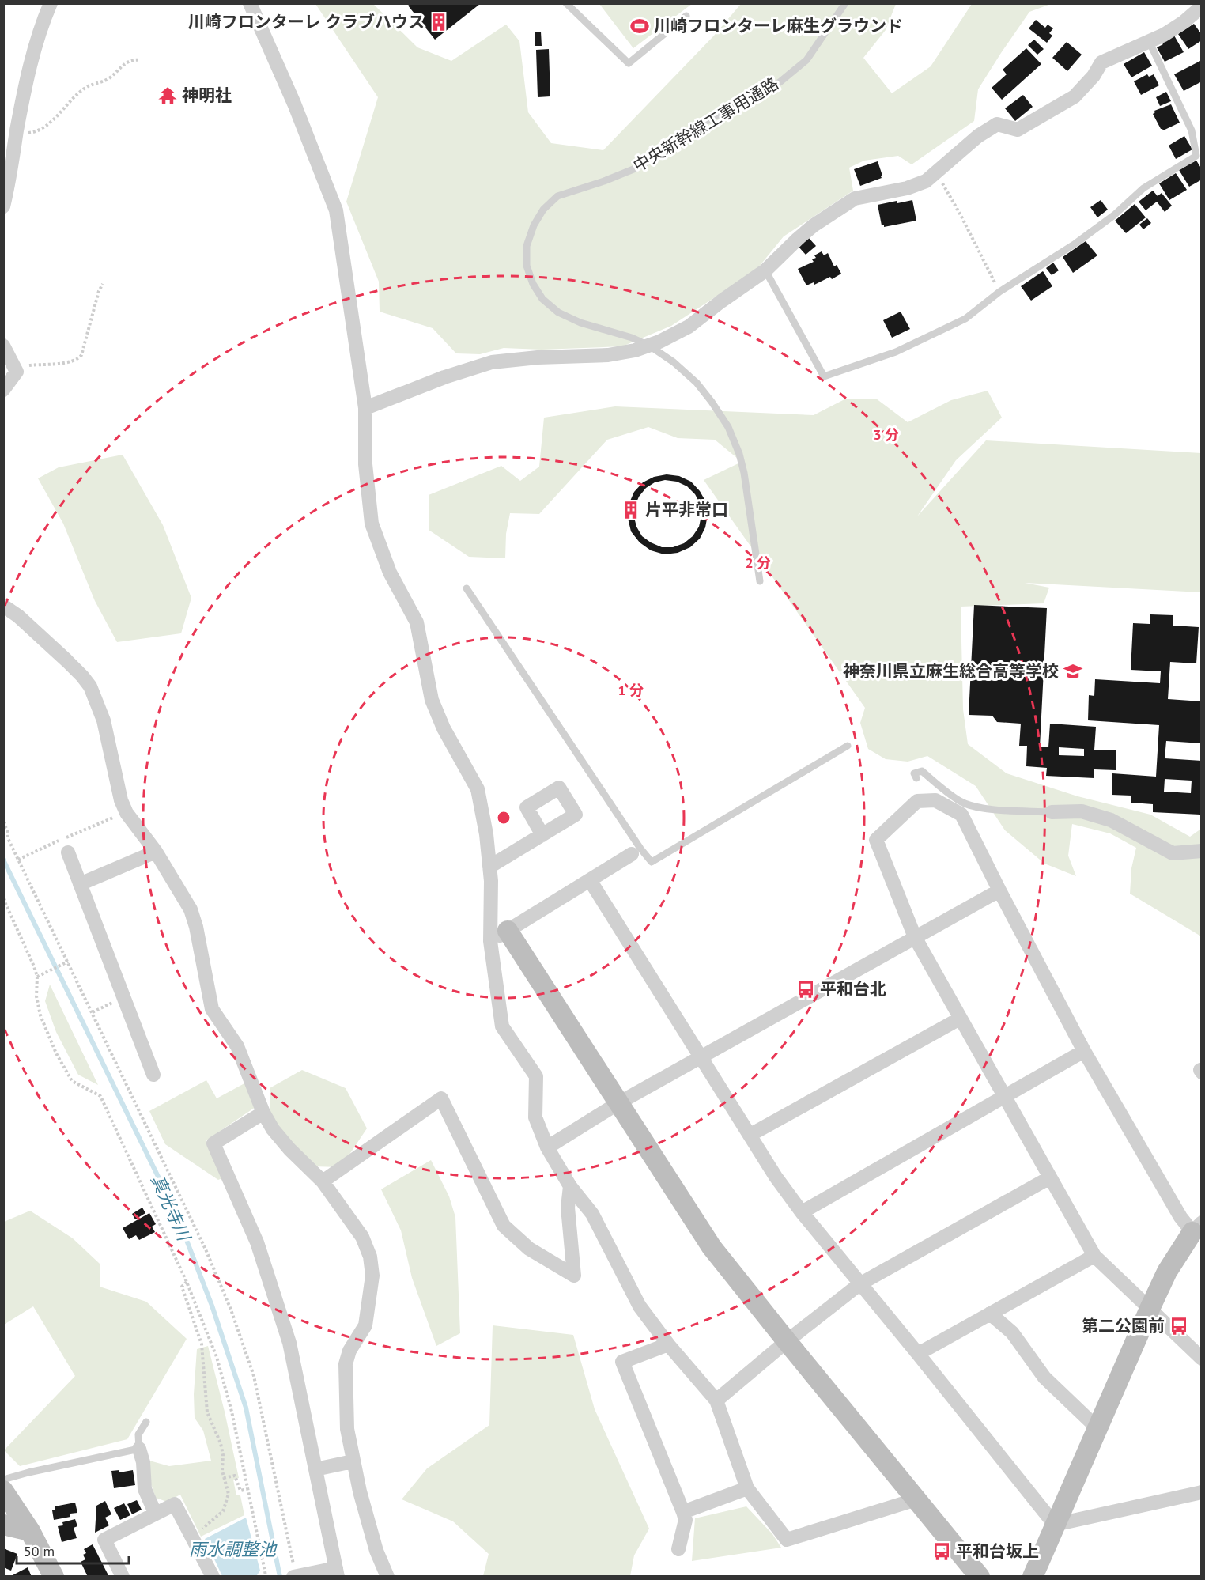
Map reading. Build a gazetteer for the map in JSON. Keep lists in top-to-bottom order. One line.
{"streets":{"lane":["中央新幹線工事用通路"]},"water":["真光寺川","雨水調整池"],"places":{"building":["川崎フロンターレ クラブハウス","片平非常口"],"sports":["川崎フロンターレ麻生グラウンド"],"temple":["神明社"],"school or university":["神奈川県立麻生総合高等学校"],"bus stop":["平和台北","第二公園前","平和台坂上"]},"scale_bar":"50 m","rings":["3 分","2 分","1 分"]}
